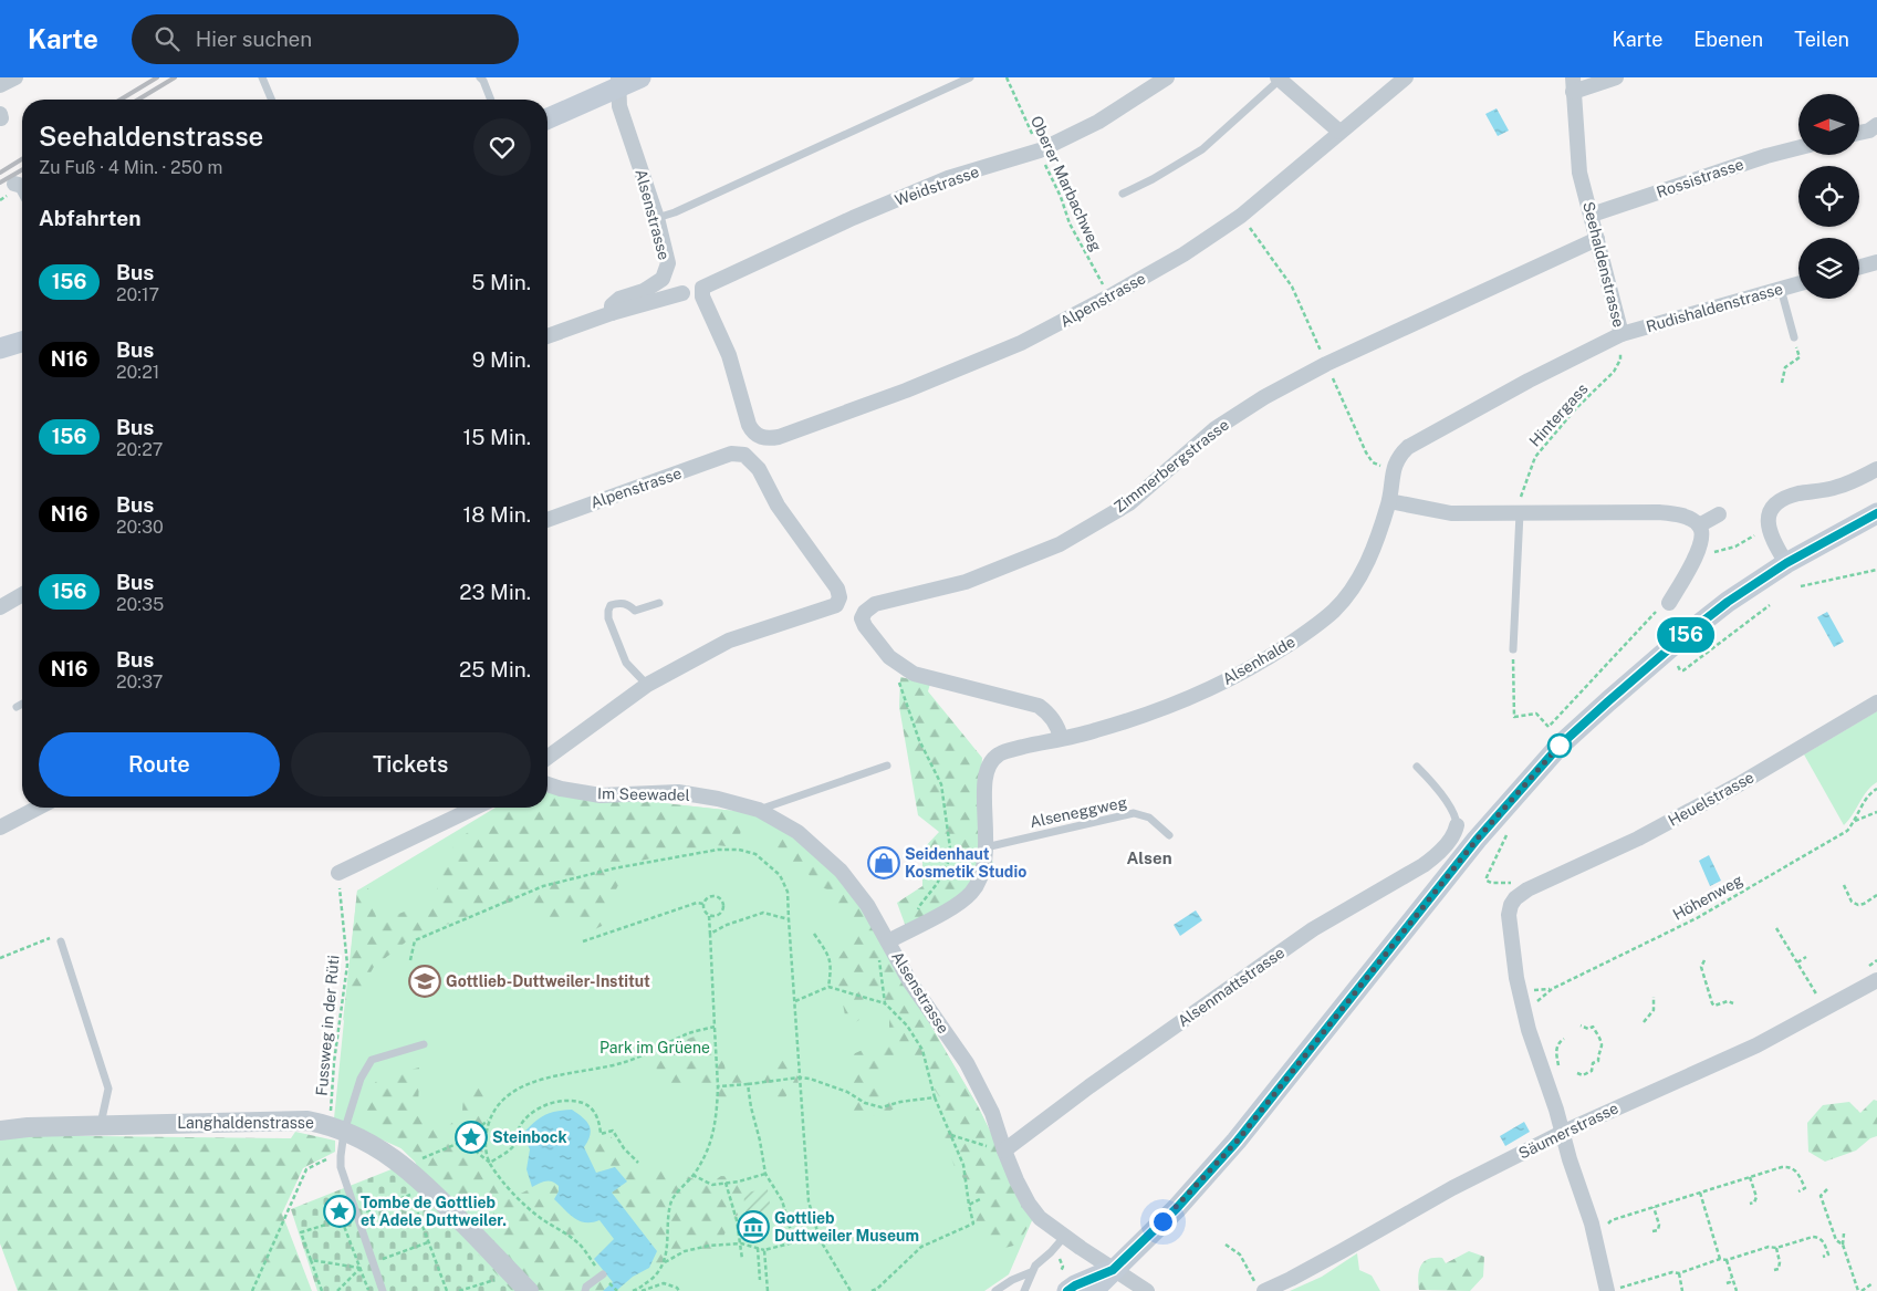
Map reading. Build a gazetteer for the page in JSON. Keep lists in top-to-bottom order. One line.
{"streets":{"street":["Rossistrasse","Weidstrasse","Alsenstrasse","Seehaldenstrasse","Alpenstrasse","Rudishaldenstrasse","Zimmerbergstrasse","Alsenhalde","Im Seewadel","Heuelstrasse","Alsenmattstrasse","Langhaldenstrasse","Säumerstrasse"],"lane":["Alseneggweg"],"path":["Oberer Marbachweg","Hintergass","Höhenweg","Fussweg in der Rüti"]},"crossings":[["Rossistrasse","Seehaldenstrasse"],["Oberer Marbachweg","Weidstrasse"],["Oberer Marbachweg","Alpenstrasse"],["Weidstrasse","Alpenstrasse"],["Alsenstrasse","Alsenhalde"],["Alsenstrasse","Im Seewadel"],["Alsenstrasse","Alseneggweg"],["Alsenstrasse","Alsenmattstrasse"],["Seehaldenstrasse","Rudishaldenstrasse"],["Seehaldenstrasse","Hintergass"],["Seehaldenstrasse","Zimmerbergstrasse"],["Seehaldenstrasse","Alsenhalde"],["Rudishaldenstrasse","Hintergass"],["Heuelstrasse","Säumerstrasse"]],"districts":["Alsen"],"parks":["Park im Grüene"],"places":{"shop":["Seidenhaut Kosmetik Studio"],"school or university":["Gottlieb-Duttweiler-Institut"],"place":["Steinbock","Tombe de Gottlieb et Adele Duttweiler."],"museum":["Gottlieb Duttweiler Museum"]},"lines":["bus line 156"],"north":"left","page":{"header":"Karte","search":"Hier suchen","nav":["Karte","Ebenen","Teilen"],"on_map":"156","heading":[["Seehaldenstrasse","Zu Fuß · 4 Min. · 250 m"],"Abfahrten"],"list":[{"mark":"156","name":"Bus","note":"20:17","value":"5 Min."},{"mark":"N16","name":"Bus","note":"20:21","value":"9 Min."},{"mark":"156","name":"Bus","note":"20:27","value":"15 Min."},{"mark":"N16","name":"Bus","note":"20:30","value":"18 Min."},{"mark":"156","name":"Bus","note":"20:35","value":"23 Min."},{"mark":"N16","name":"Bus","note":"20:37","value":"25 Min."}],"buttons":["Route","Tickets"]}}
